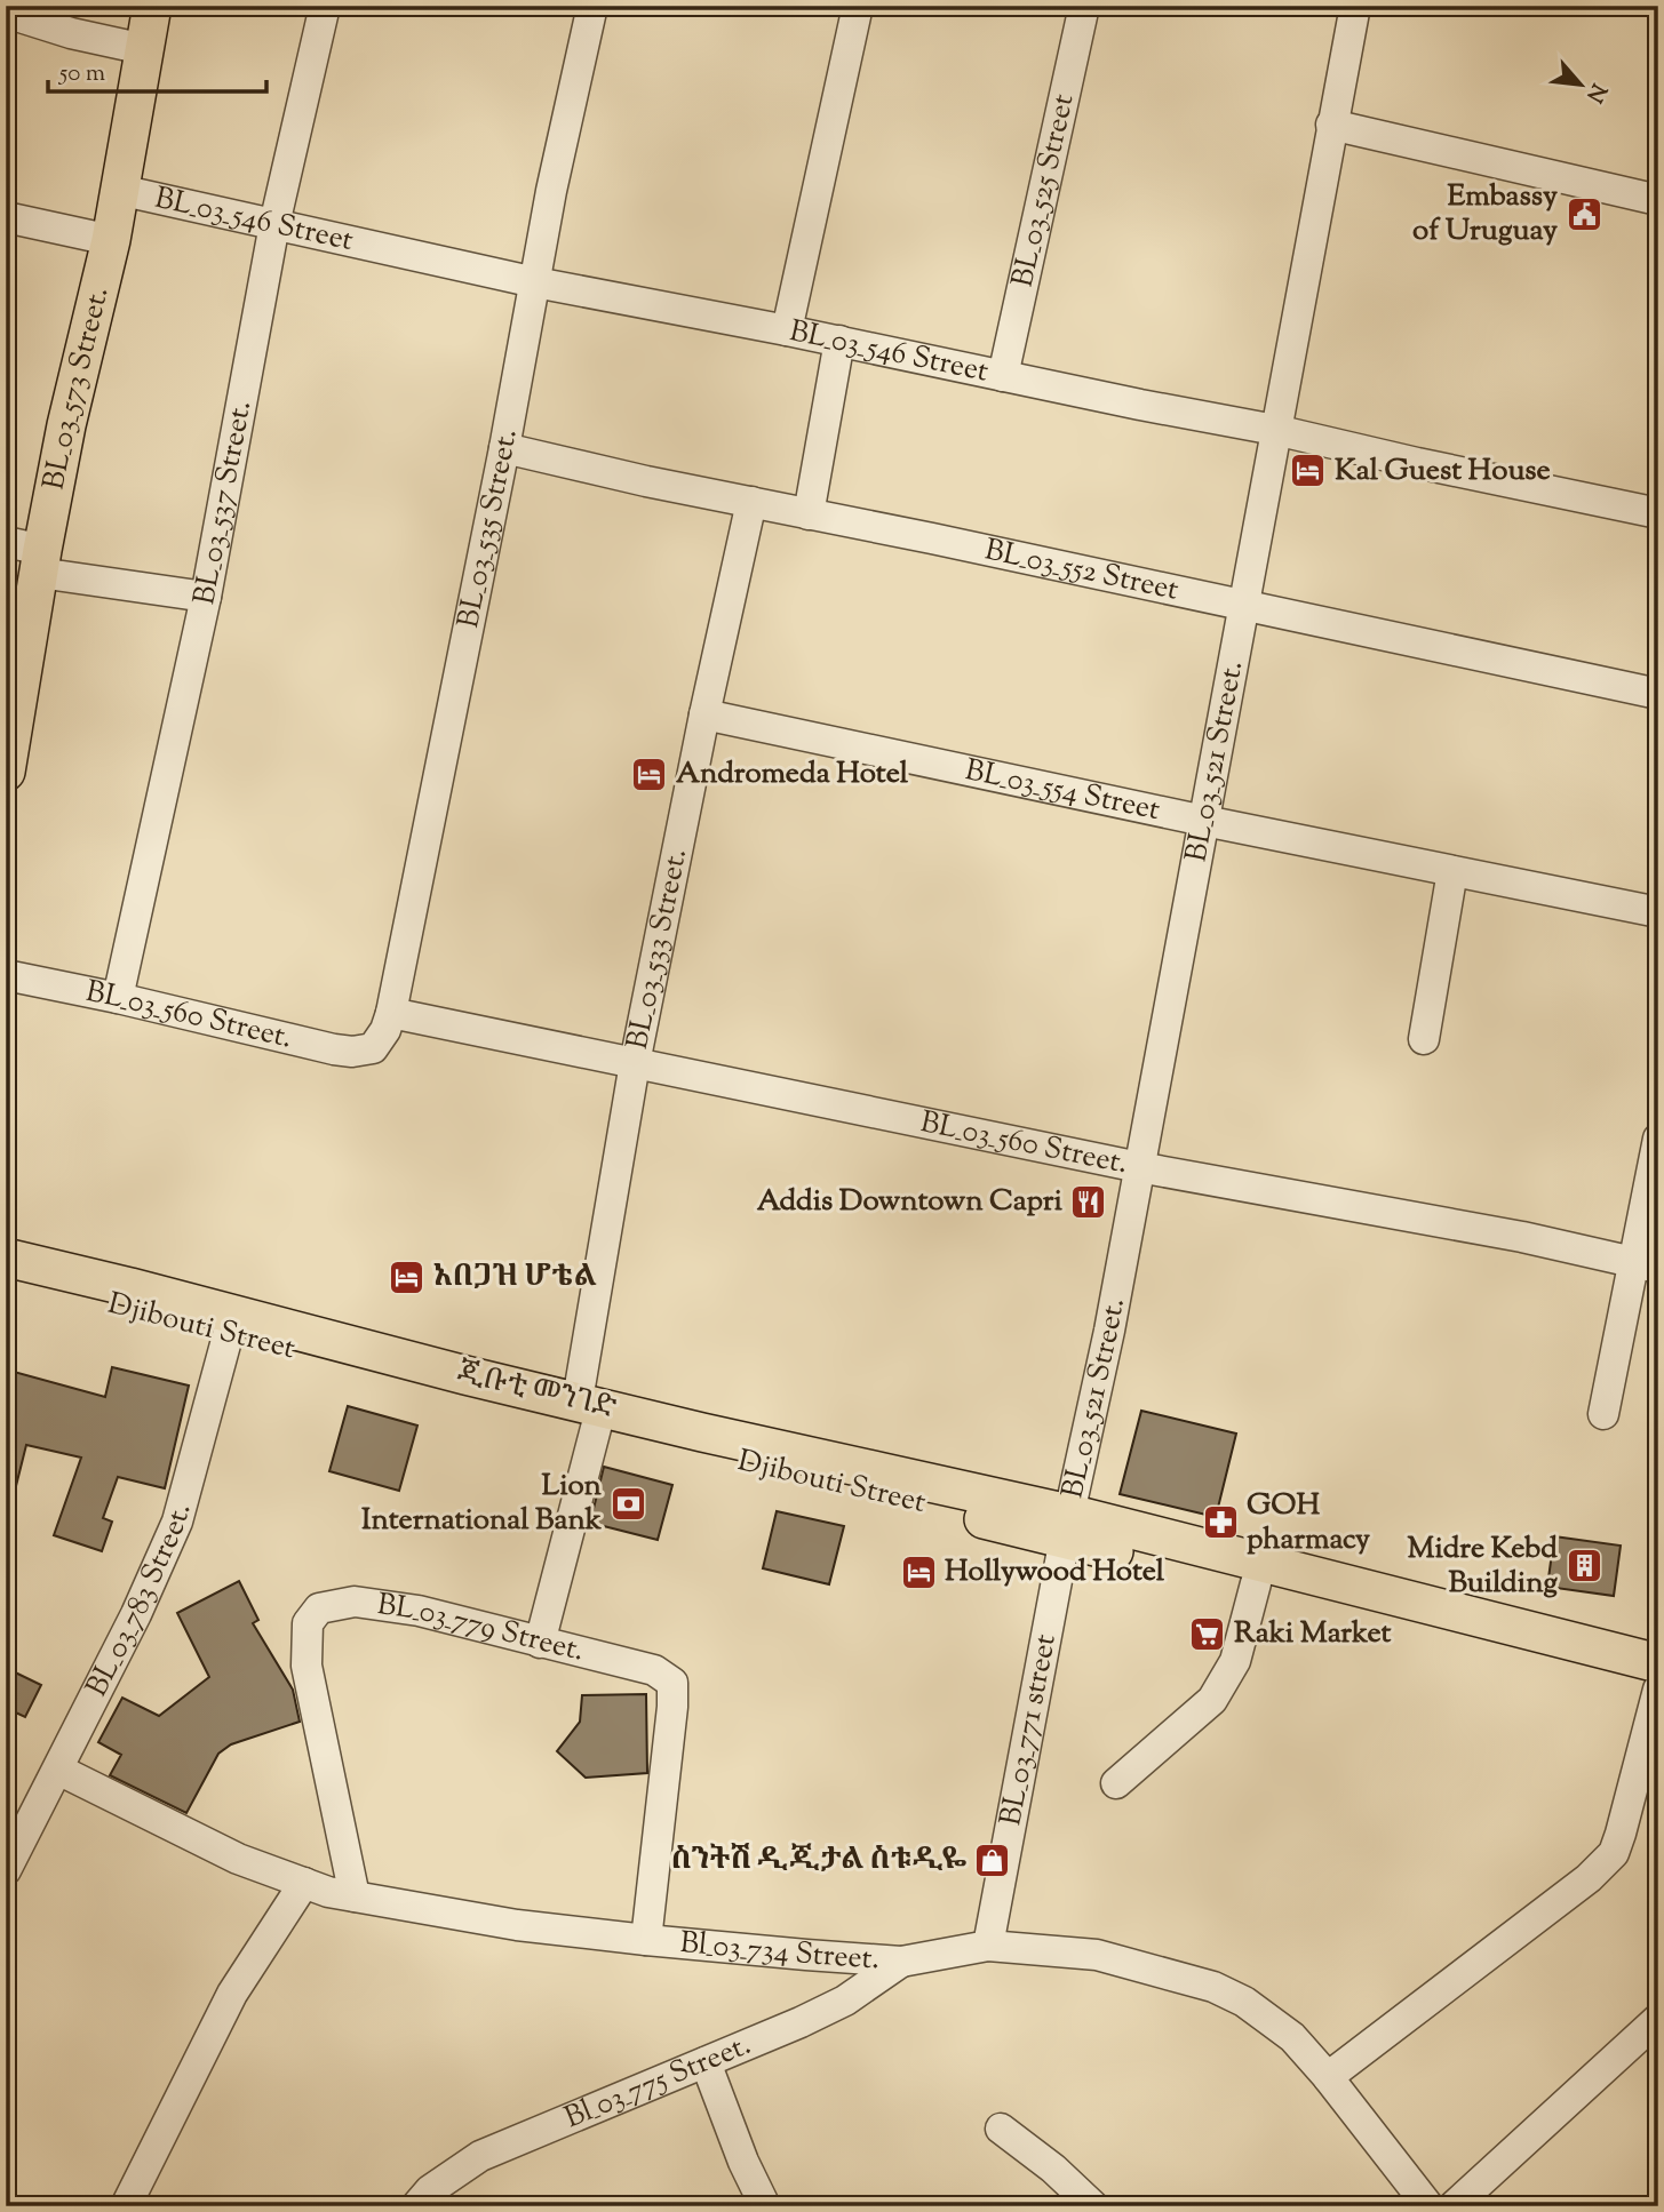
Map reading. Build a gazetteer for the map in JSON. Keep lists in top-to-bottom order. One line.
{"streets":{"main road":["BL_03_573 Street.","Djibouti Street","ጂቡቲ መንገድ"],"street":["BL_03_525 Street","BL_03_546 Street","BL_03_537 Street.","BL_03_535 Street.","BL_03_552 Street","BL_03_521 Street.","BL_03_554 Street","BL_03_533 Street.","BL_03_560 Street.","BL_03_783 Street.","BL_03_779 Street.","BL_03_771 street","Bl_03_734 Street.","Bl_03_775 Street."]},"crossings":[["BL_03_525 Street","BL_03_546 Street"],["BL_03_546 Street","BL_03_573 Street."],["BL_03_546 Street","BL_03_537 Street."],["BL_03_546 Street","BL_03_535 Street."],["BL_03_546 Street","BL_03_521 Street."],["BL_03_537 Street.","BL_03_560 Street."],["BL_03_535 Street.","BL_03_552 Street"],["BL_03_535 Street.","BL_03_560 Street."],["BL_03_552 Street","BL_03_521 Street."],["BL_03_552 Street","BL_03_533 Street."],["BL_03_521 Street.","BL_03_554 Street"],["BL_03_521 Street.","BL_03_560 Street."],["BL_03_521 Street.","ጂቡቲ መንገድ"],["BL_03_521 Street.","BL_03_771 street"],["BL_03_554 Street","BL_03_533 Street."],["BL_03_533 Street.","BL_03_560 Street."],["BL_03_533 Street.","Djibouti Street"],["BL_03_533 Street.","ጂቡቲ መንገድ"],["BL_03_533 Street.","BL_03_779 Street."],["Djibouti Street","ጂቡቲ መንገድ"],["Djibouti Street","BL_03_783 Street."],["ጂቡቲ መንገድ","BL_03_771 street"],["BL_03_783 Street.","Bl_03_734 Street."],["BL_03_779 Street.","Bl_03_734 Street."],["BL_03_771 street","Bl_03_734 Street."],["Bl_03_734 Street.","Bl_03_775 Street."]],"places":{"public building":["Embassy of Uruguay"],"hotel":["Kal Guest House","Andromeda Hotel","አበጋዝ ሆቴል","Hollywood Hotel"],"restaurant":["Addis Downtown Capri"],"bank":["Lion International Bank"],"pharmacy":["GOH pharmacy"],"building":["Midre Kebd Building"],"supermarket":["Raki Market"],"shop":["ስንትሽ ዲጂታል ስቱዲዬ"]},"scale_bar":"50 m","north":"bottom right"}
